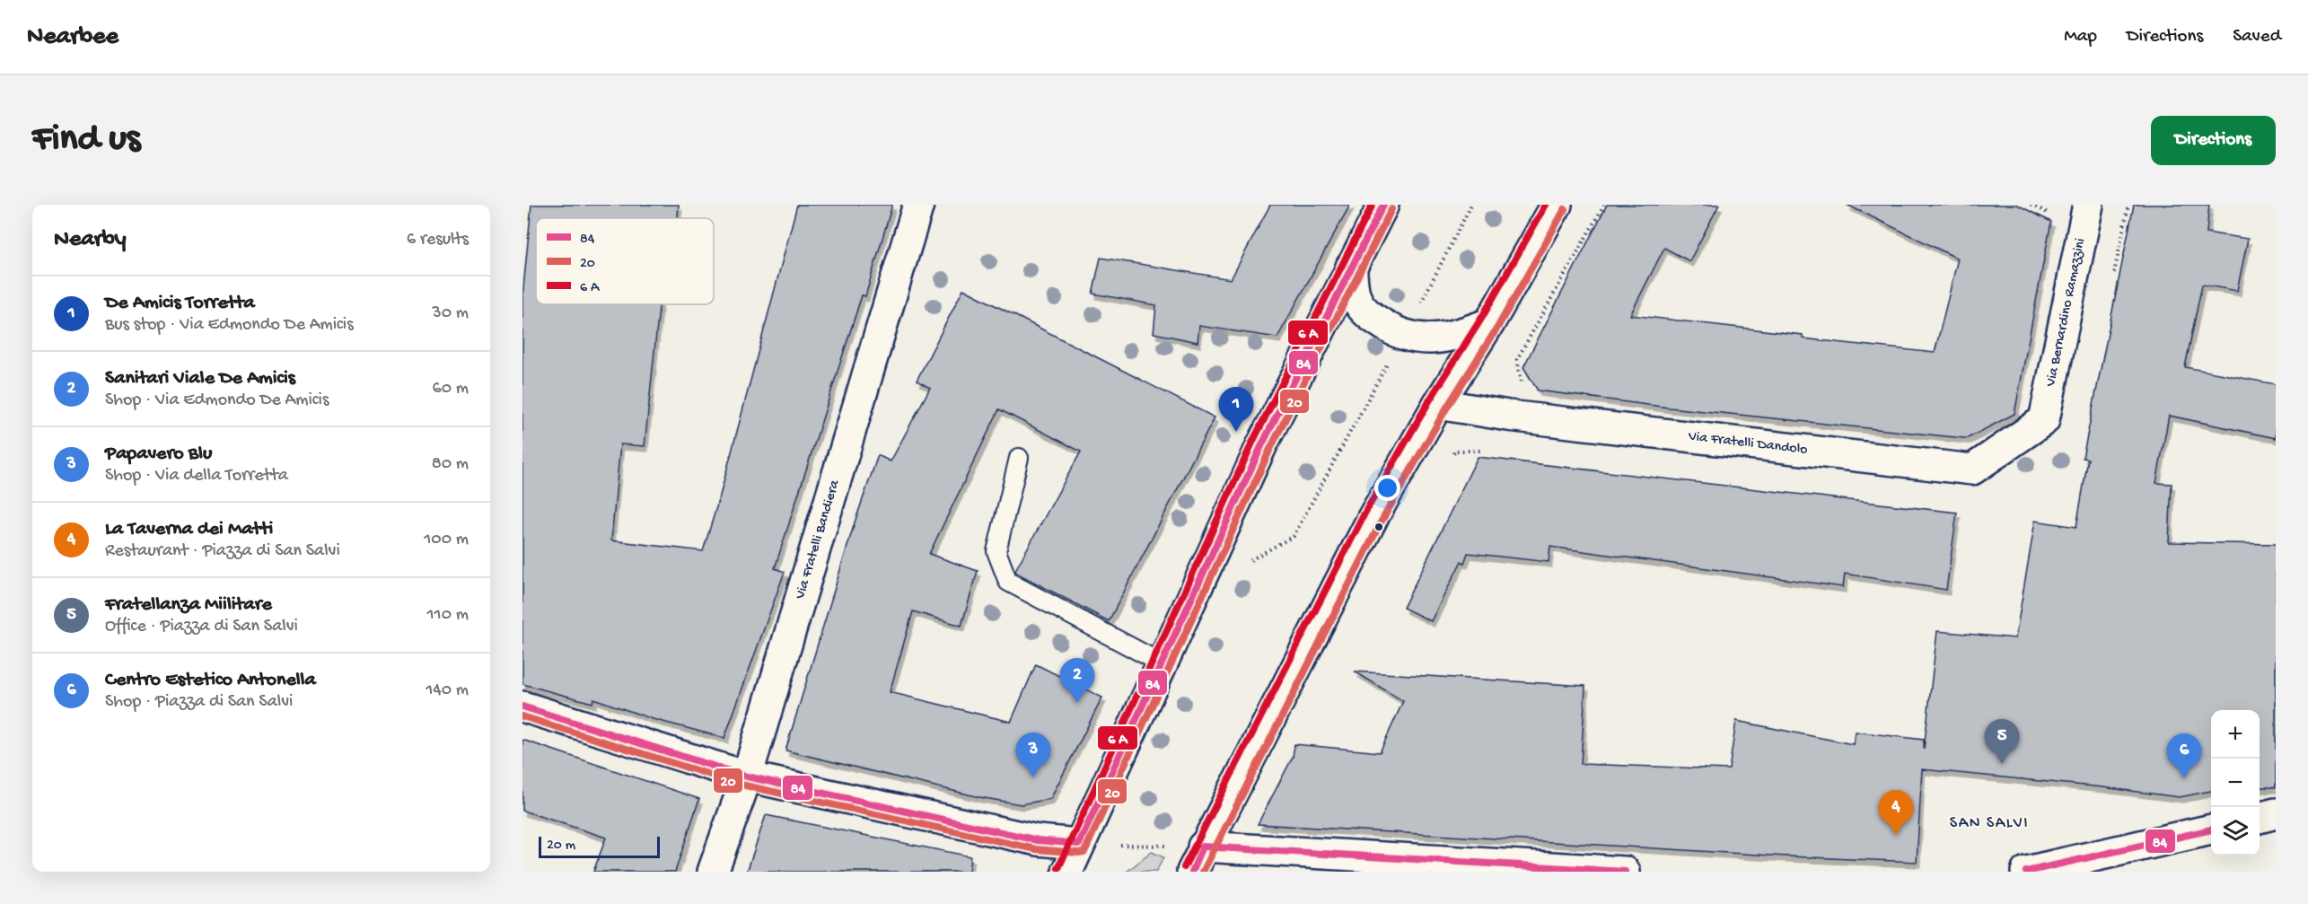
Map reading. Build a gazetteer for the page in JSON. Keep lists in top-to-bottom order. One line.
{"streets":{"street":["Via Bernardino Ramazzini","Via Fratelli Dandolo","Via Fratelli Bandiera"]},"crossings":[["Via Bernardino Ramazzini","Via Fratelli Dandolo"]],"districts":["SAN SALVI"],"lines":["transit line 84","transit line 20"],"legend":["84","20","6 A"],"scale_bar":"20 m","page":{"header":"Nearbee","nav":["Map","Directions","Saved"],"buttons":"Directions","title":"Find us","heading":["Nearby","6 results"],"list":[{"mark":"1","name":"De Amicis Torretta","note":"Bus stop · Via Edmondo De Amicis","value":"30 m"},{"mark":"2","name":"Sanitari Viale De Amicis","note":"Shop · Via Edmondo De Amicis","value":"60 m"},{"mark":"3","name":"Papavero Blu","note":"Shop · Via della Torretta","value":"80 m"},{"mark":"4","name":"La Taverna dei Matti","note":"Restaurant · Piazza di San Salvi","value":"100 m"},{"mark":"5","name":"Fratellanza Miilitare","note":"Office · Piazza di San Salvi","value":"110 m"},{"mark":"6","name":"Centro Estetico Antonella","note":"Shop · Piazza di San Salvi","value":"140 m"}],"pins":["1","2","5","3","6","4"],"map_buttons":["+","−"],"scale":"20 m"}}
